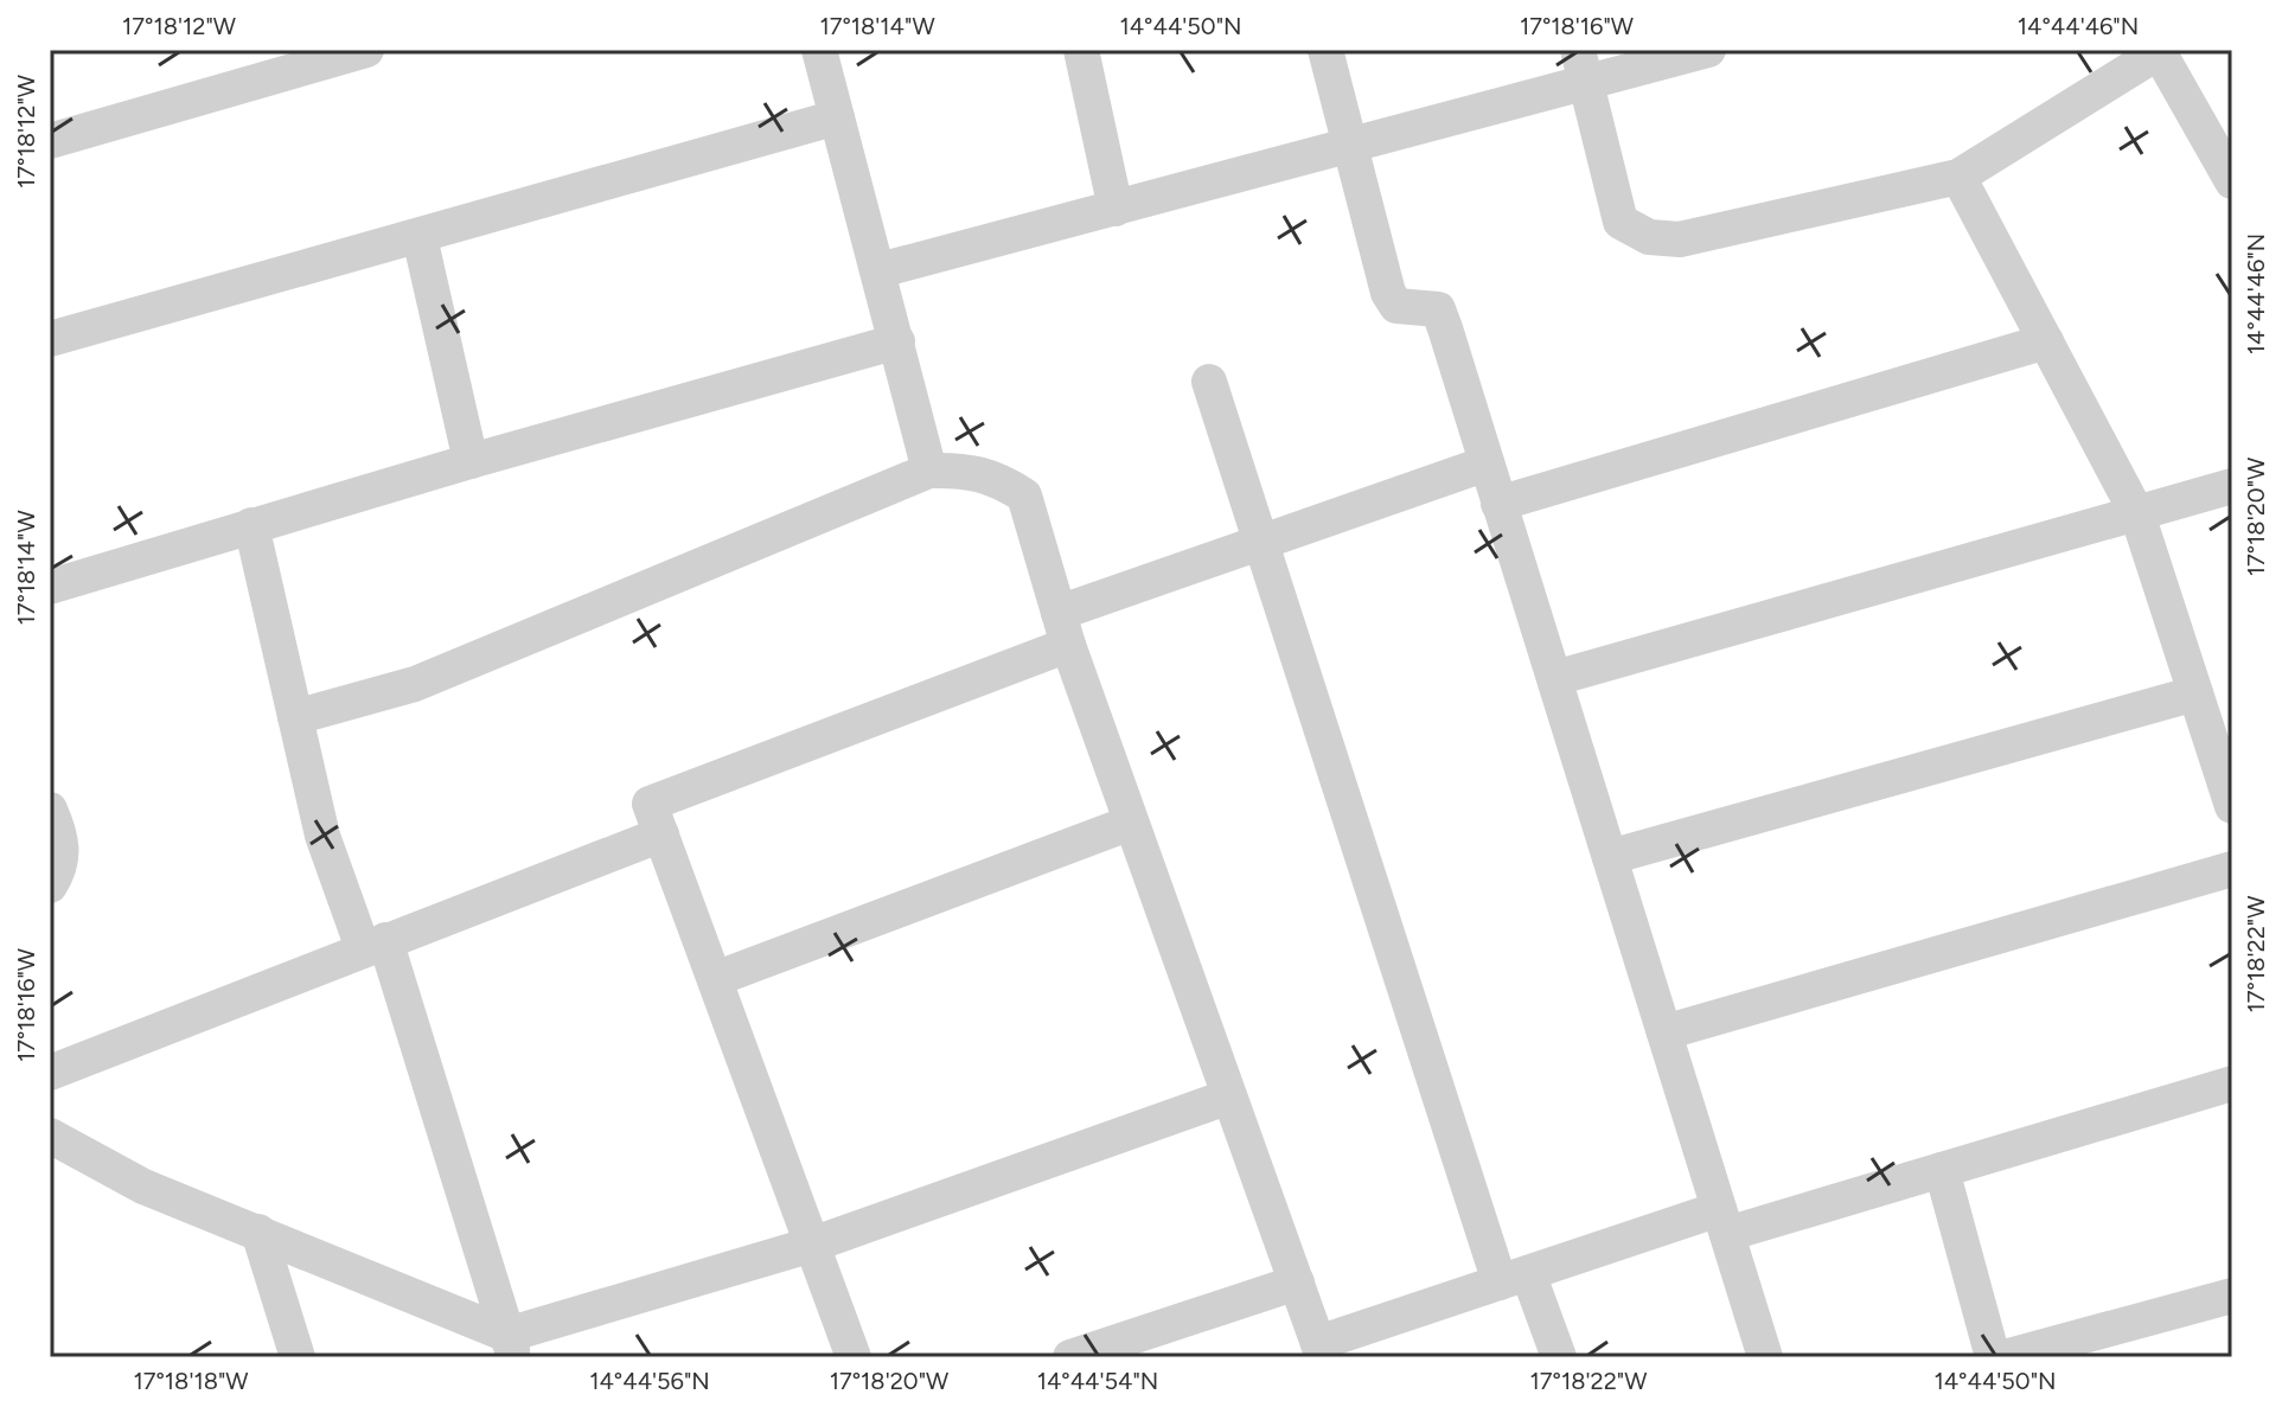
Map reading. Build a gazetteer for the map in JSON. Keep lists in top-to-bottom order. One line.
{"coordinates":["17°18'12\"W","17°18'14\"W","14°44'50\"N","17°18'16\"W","14°44'46\"N","17°18'20\"W","17°18'22\"W","17°18'18\"W","14°44'56\"N","14°44'54\"N"]}
